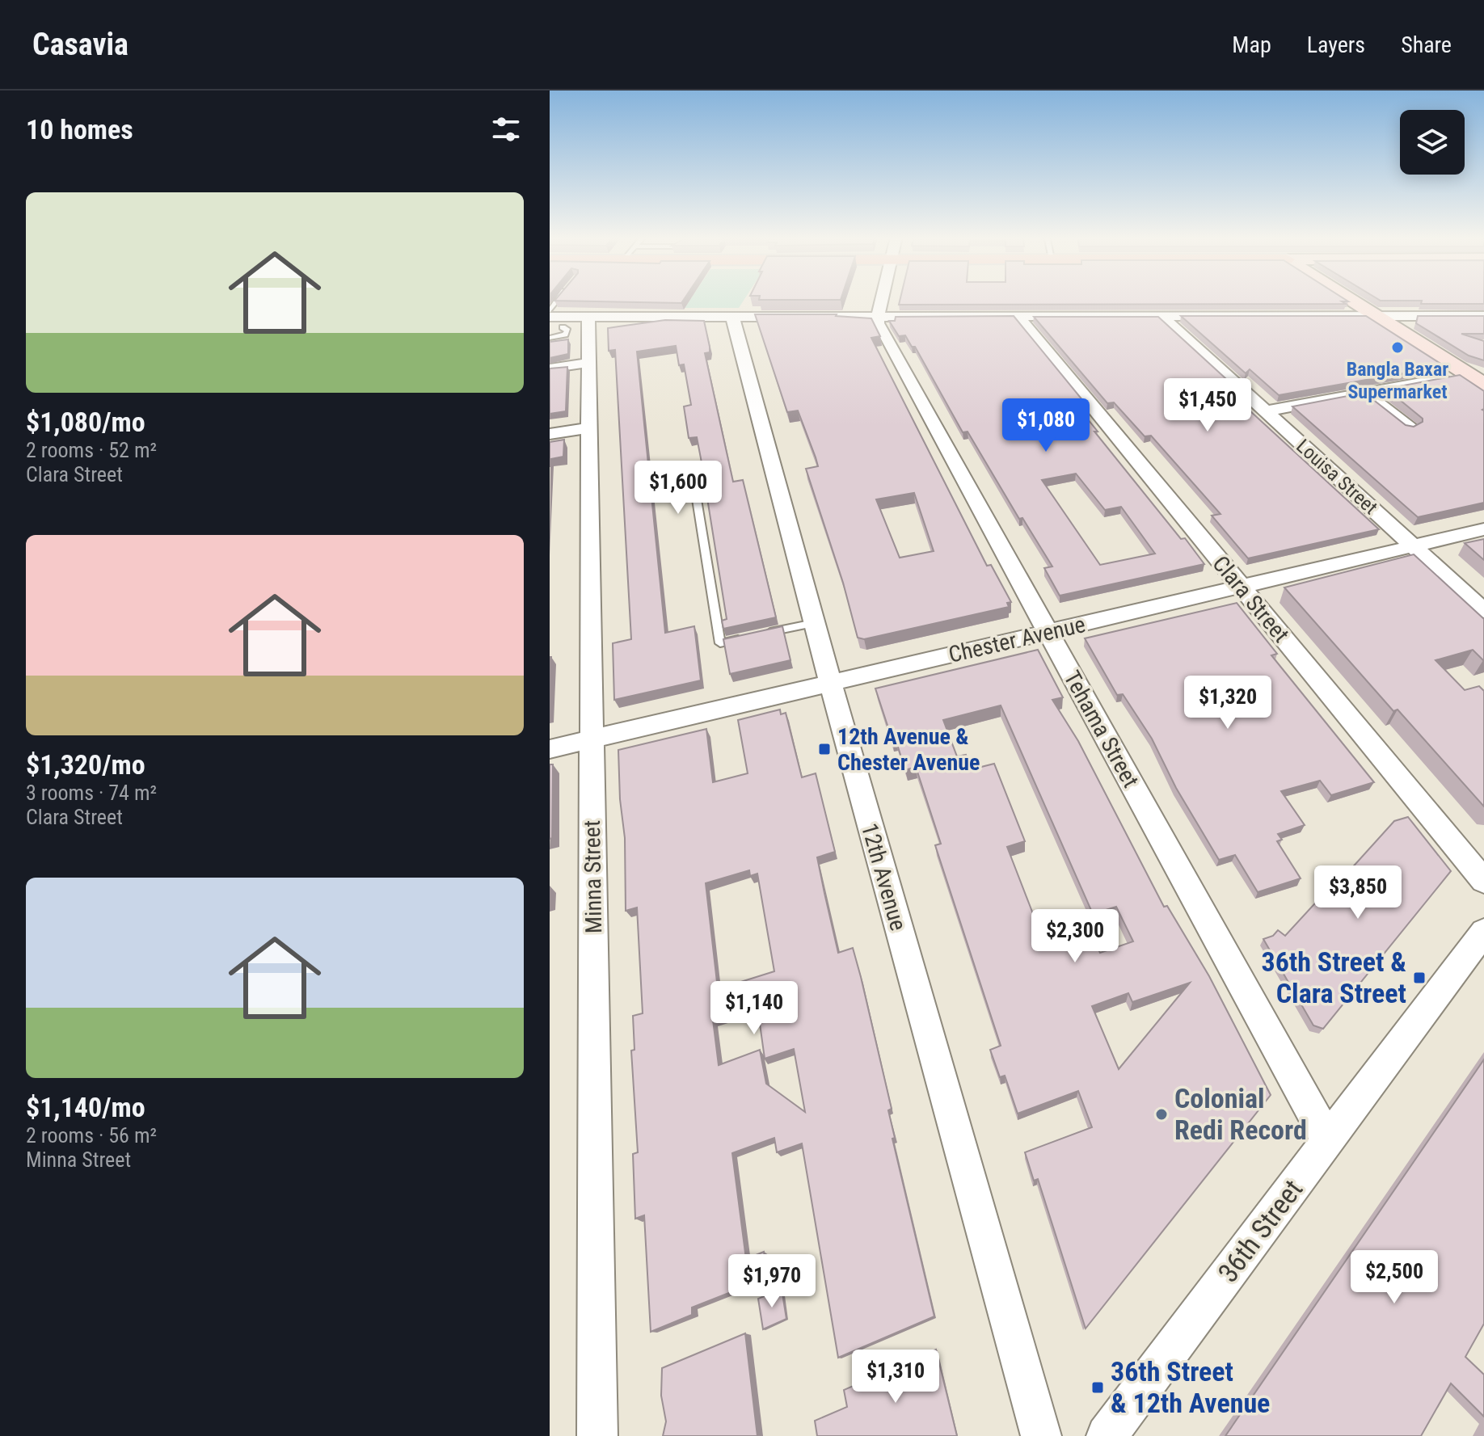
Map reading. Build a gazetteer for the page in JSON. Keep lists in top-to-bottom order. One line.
{"streets":{"street":["Louisa Street","Clara Street","Chester Avenue","Tehama Street","Minna Street","12th Avenue","36th Street"]},"crossings":[["Louisa Street","Chester Avenue"],["Clara Street","Chester Avenue"],["Chester Avenue","Tehama Street"],["Chester Avenue","Minna Street"],["Chester Avenue","12th Avenue"],["Tehama Street","36th Street"]],"places":{"other":["Bangla Baxar Supermarket","Colonial Redi Record"],"transit":["12th Avenue & Chester Avenue","36th Street & Clara Street","36th Street & 12th Avenue"]},"page":{"header":"Casavia","nav":["Map","Layers","Share"],"heading":"10 homes","list":[{"name":"$1,080/mo","note":"2 rooms · 52 m² · Clara Street"},{"name":"$1,320/mo","note":"3 rooms · 74 m² · Clara Street"},{"name":"$1,140/mo","note":"2 rooms · 56 m² · Minna Street"}],"price":["$1,450","$1,080","$1,600","$1,320","$3,850","$2,300","$1,140","$2,500","$1,970","$1,310"]}}
